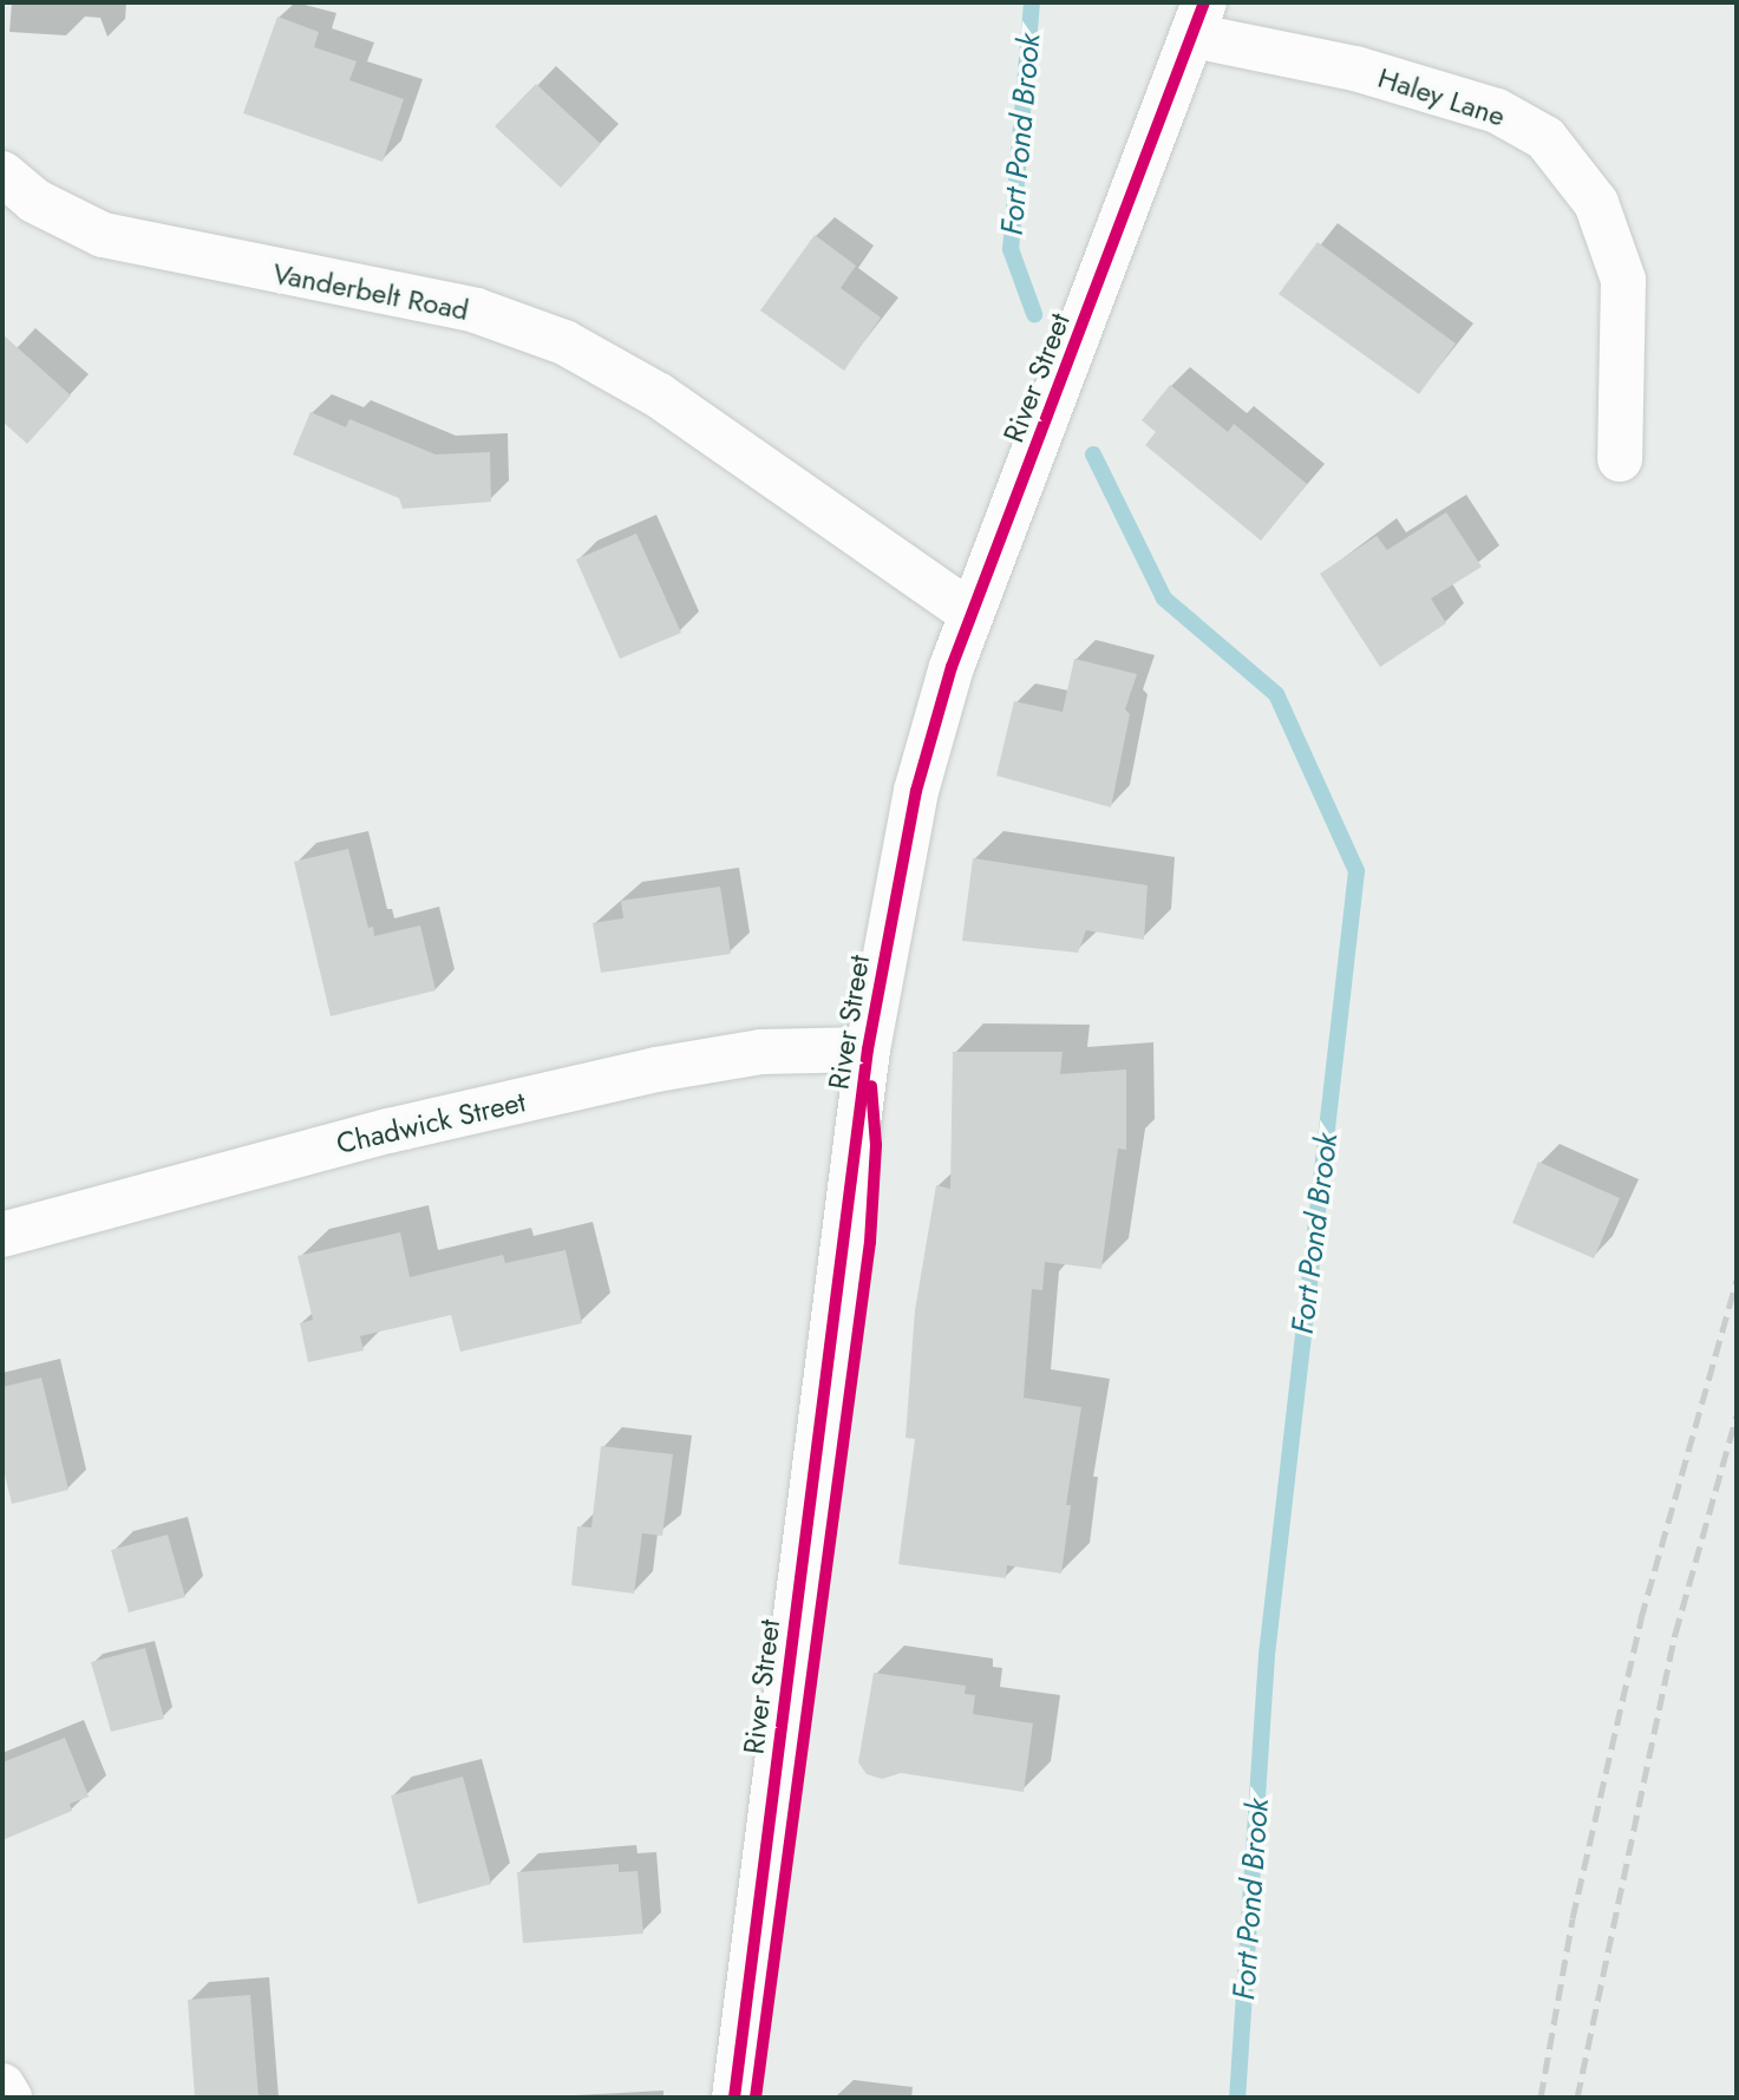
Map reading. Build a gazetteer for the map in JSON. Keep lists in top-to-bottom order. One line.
{"streets":{"street":["Haley Lane","Vanderbelt Road","River Street","Chadwick Street"]},"crossings":[["Haley Lane","River Street"],["Vanderbelt Road","River Street"],["River Street","Chadwick Street"]],"water":["Fort Pond Brook"]}
